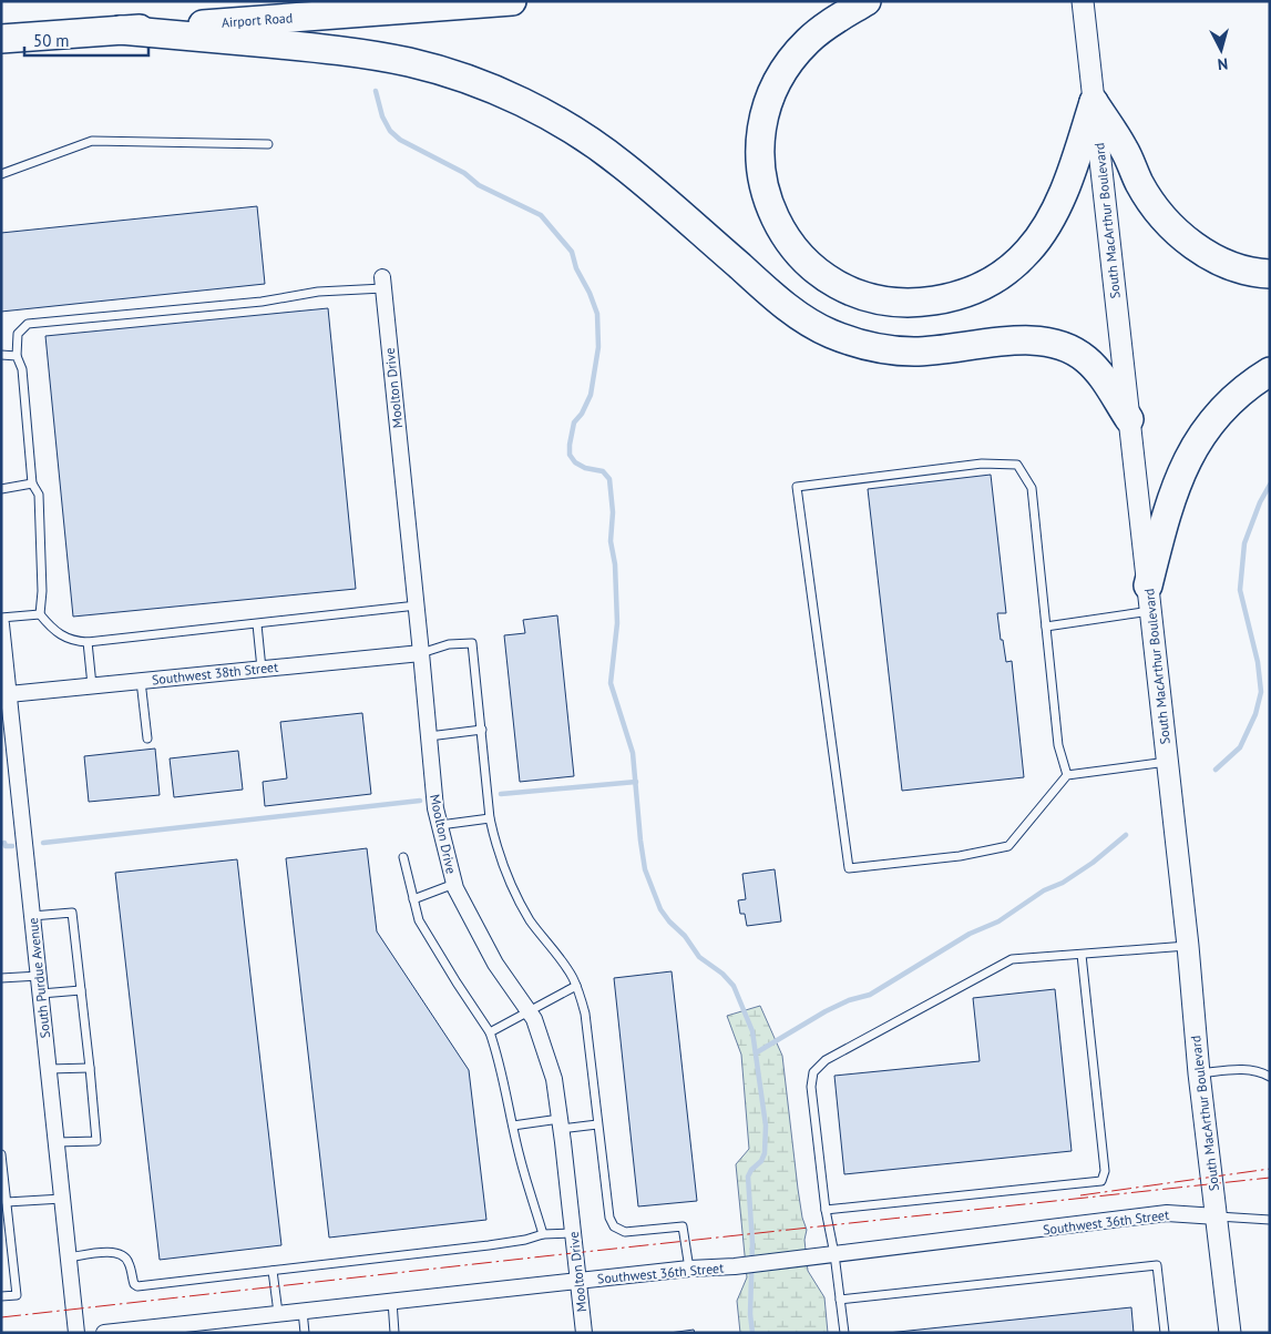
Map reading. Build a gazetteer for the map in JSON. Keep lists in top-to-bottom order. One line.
{"streets":{"highway":["Airport Road"],"main road":["South MacArthur Boulevard"],"street":["Moolton Drive","Southwest 38th Street","South Purdue Avenue","Southwest 36th Street"]},"crossings":[["South MacArthur Boulevard","Southwest 36th Street"],["Moolton Drive","Southwest 38th Street"],["Moolton Drive","Southwest 36th Street"],["Southwest 38th Street","South Purdue Avenue"]],"scale_bar":"50 m","north":"bottom"}
